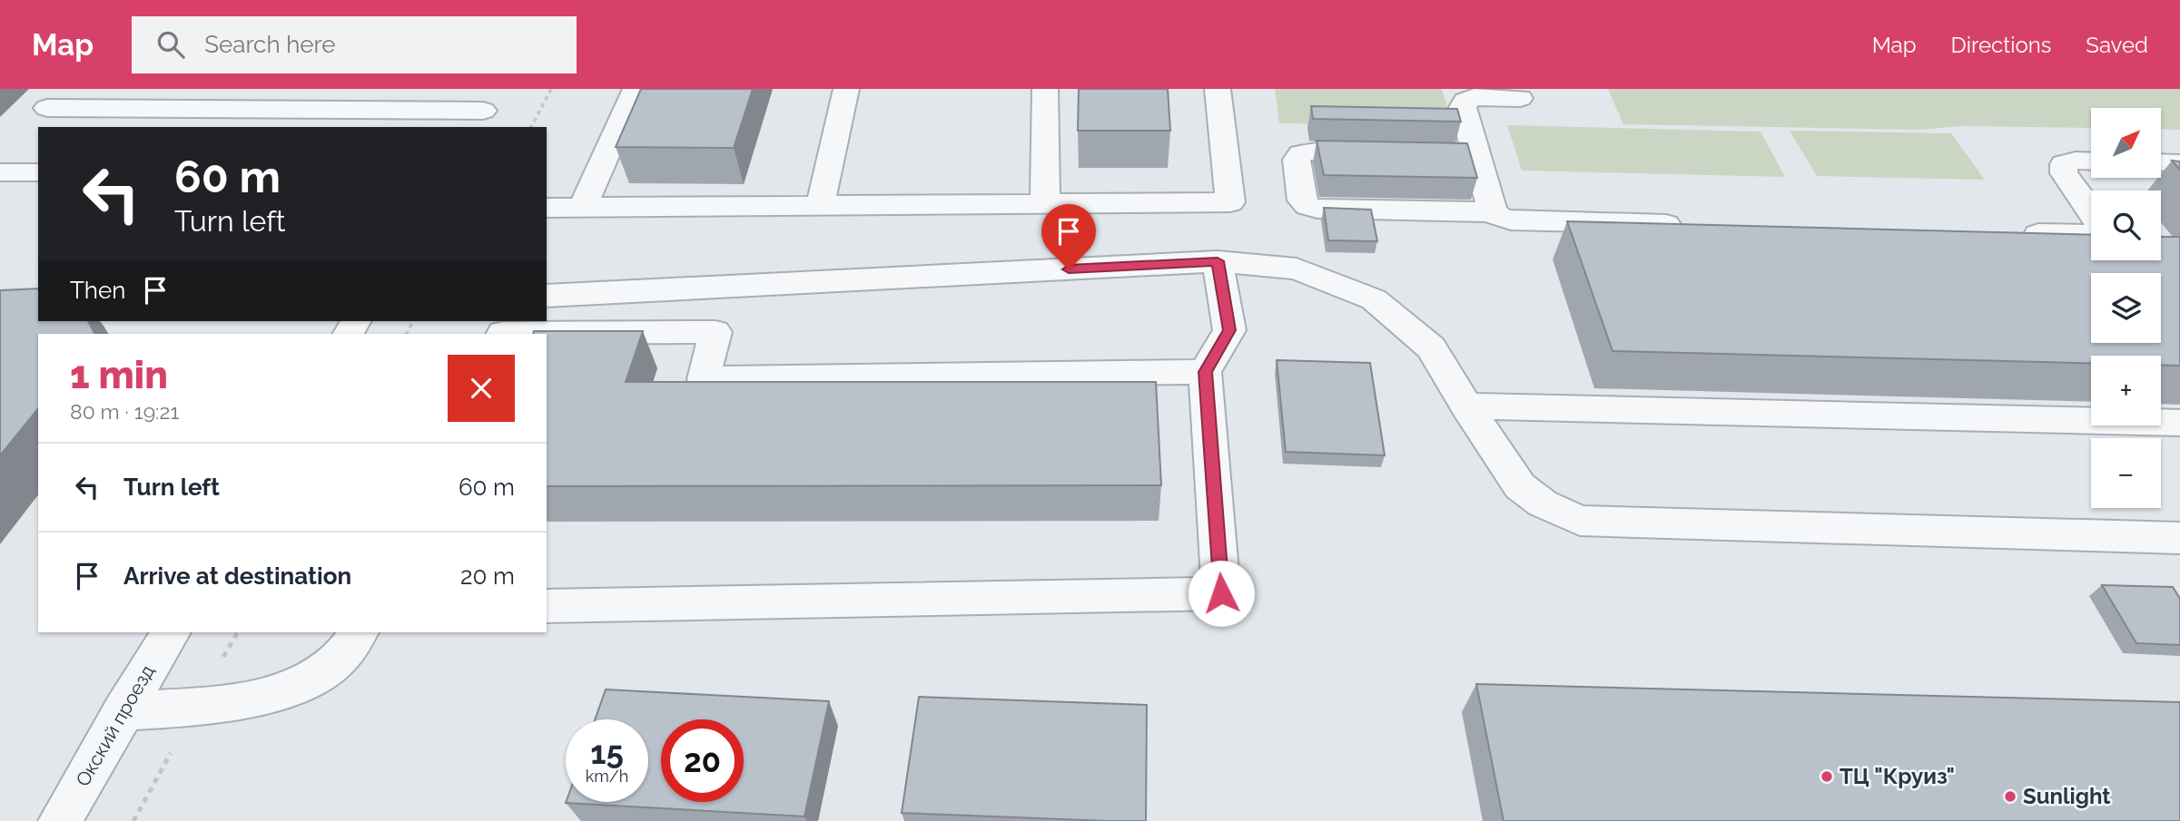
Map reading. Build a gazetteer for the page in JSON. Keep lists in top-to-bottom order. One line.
{"streets":{"street":["Окский проезд"]},"places":["ТЦ \"Круиз\"","Sunlight"],"north":"top right","page":{"header":"Map","search":"Search here","nav":["Map","Directions","Saved"],"map_buttons":["+","−"],"turn":["60 m","Turn left"],"then":"Then","heading":["1 min","80 m · 19:21"],"list":[{"name":"Turn left","value":"60 m"},{"name":"Arrive at destination","value":"20 m"}],"speed":"15 km/h","limit":"20"}}
